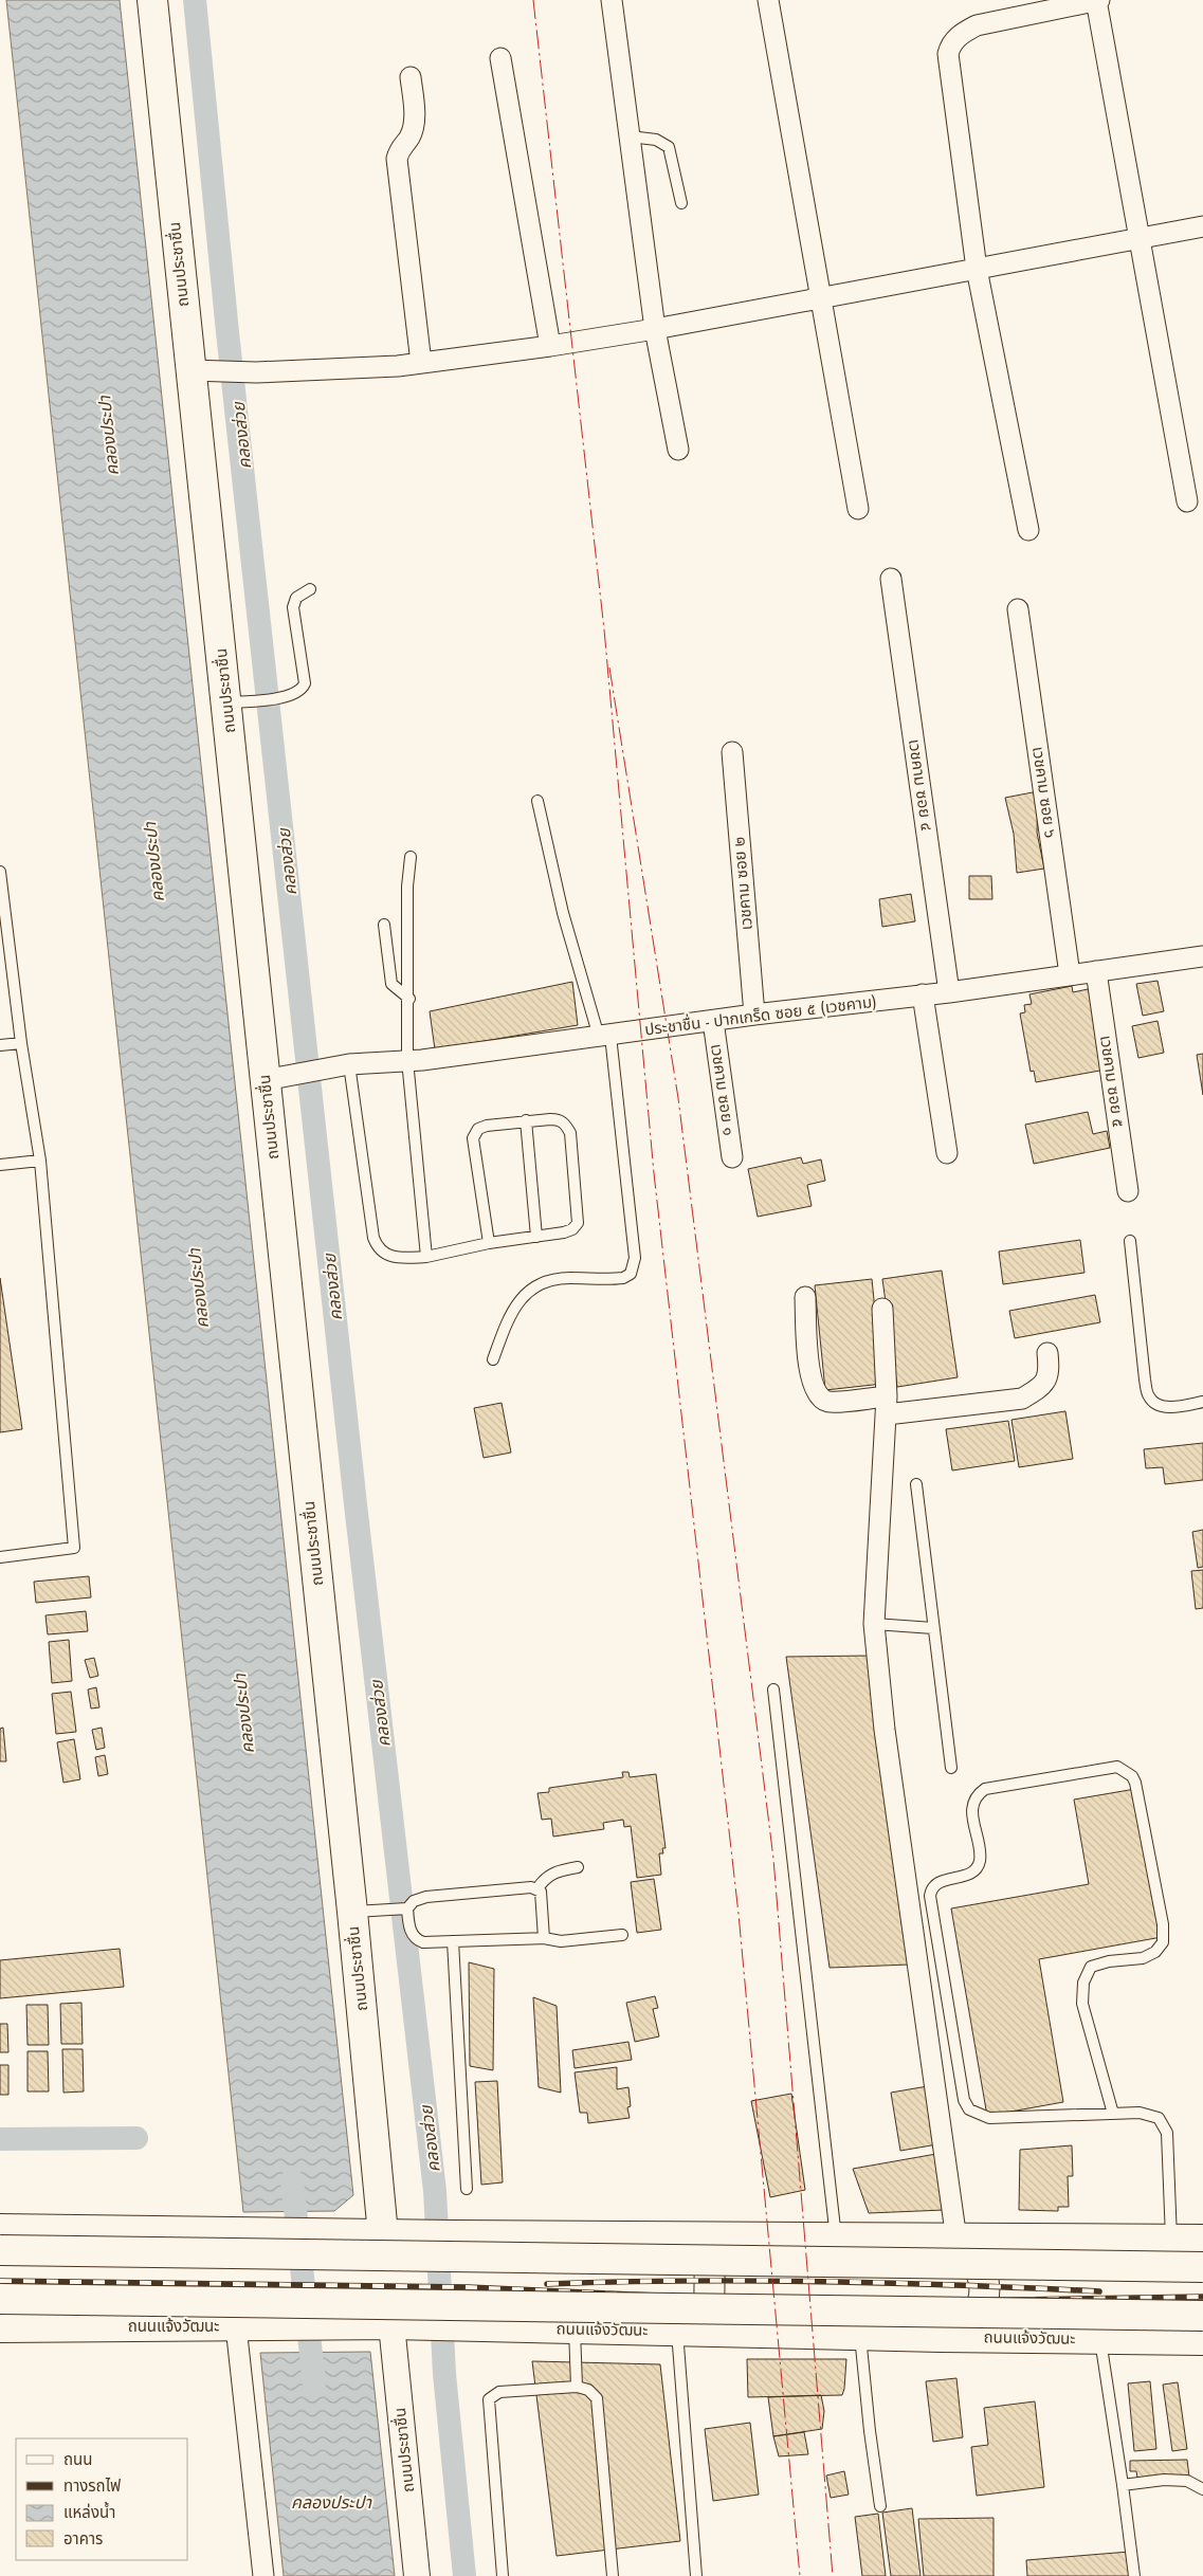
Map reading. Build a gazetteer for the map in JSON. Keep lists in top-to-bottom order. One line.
{"streets":{"main road":["ถนนประชาชื่น","ถนนแจ้งวัฒนะ"],"street":["เวชคาม ซอย ๔","เวชคาม ซอย ๖","เวชคาม ซอย ๒","ประชาชื่น - ปากเกร็ด ซอย ๕ (เวชคาม)","เวชคาม ซอย ๕","เวชคาม ซอย ๑"]},"crossings":[["ถนนประชาชื่น","ประชาชื่น - ปากเกร็ด ซอย ๕ (เวชคาม)"],["ถนนประชาชื่น","ถนนแจ้งวัฒนะ"],["เวชคาม ซอย ๔","ประชาชื่น - ปากเกร็ด ซอย ๕ (เวชคาม)"],["เวชคาม ซอย ๖","ประชาชื่น - ปากเกร็ด ซอย ๕ (เวชคาม)"],["เวชคาม ซอย ๒","ประชาชื่น - ปากเกร็ด ซอย ๕ (เวชคาม)"],["ประชาชื่น - ปากเกร็ด ซอย ๕ (เวชคาม)","เวชคาม ซอย ๕"],["ประชาชื่น - ปากเกร็ด ซอย ๕ (เวชคาม)","เวชคาม ซอย ๑"]],"water":["คลองประปา","คลองส่วย"],"legend":["ถนน","ทางรถไฟ","แหล่งน้ำ","อาคาร"]}
